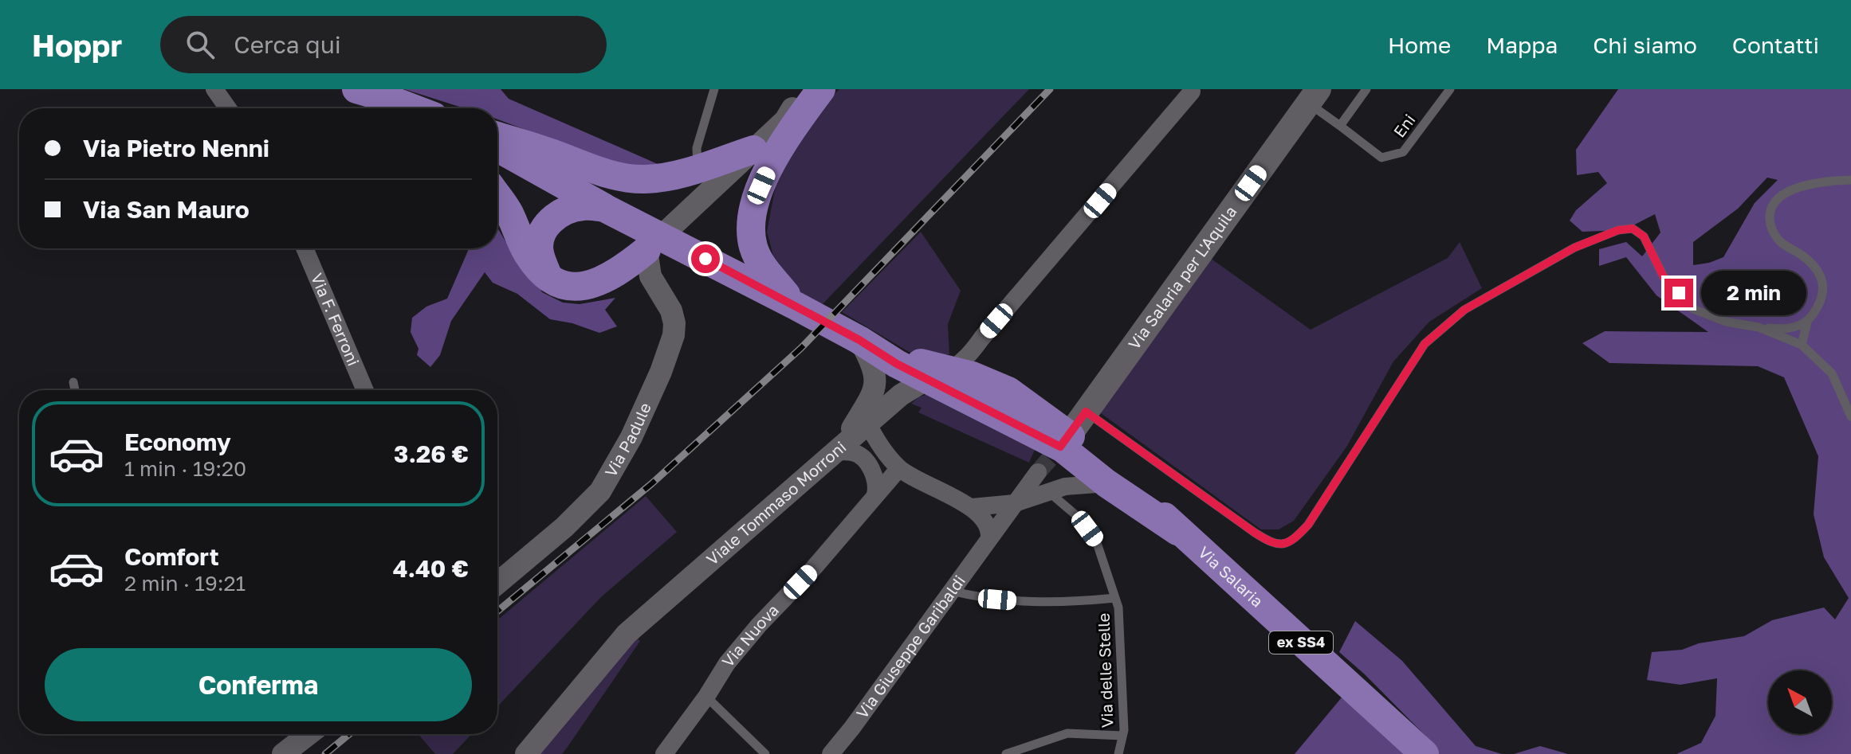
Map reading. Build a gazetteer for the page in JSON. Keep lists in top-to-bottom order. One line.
{"streets":{"main road":["Via Salaria per L'Aquila","Via Salaria","ex SS4"],"street":["Via F. Ferroni","Via Padule","Viale Tommaso Morroni","Via Nuova","Via Giuseppe Garibaldi"],"lane":["Eni","Via delle Stelle"]},"crossings":[["Via Salaria per L'Aquila","Via Salaria"],["Via Salaria per L'Aquila","Via Giuseppe Garibaldi"],["Via Salaria","Via Giuseppe Garibaldi"]],"north":"top left","page":{"header":"Hoppr","search":"Cerca qui","nav":["Home","Mappa","Chi siamo","Contatti"],"banner":["Via Pietro Nenni","Via San Mauro"],"bubble":"2 min","list":[{"name":"Economy","note":"1 min · 19:20","value":"3.26 €"},{"name":"Comfort","note":"2 min · 19:21","value":"4.40 €"}],"buttons":"Conferma"}}
